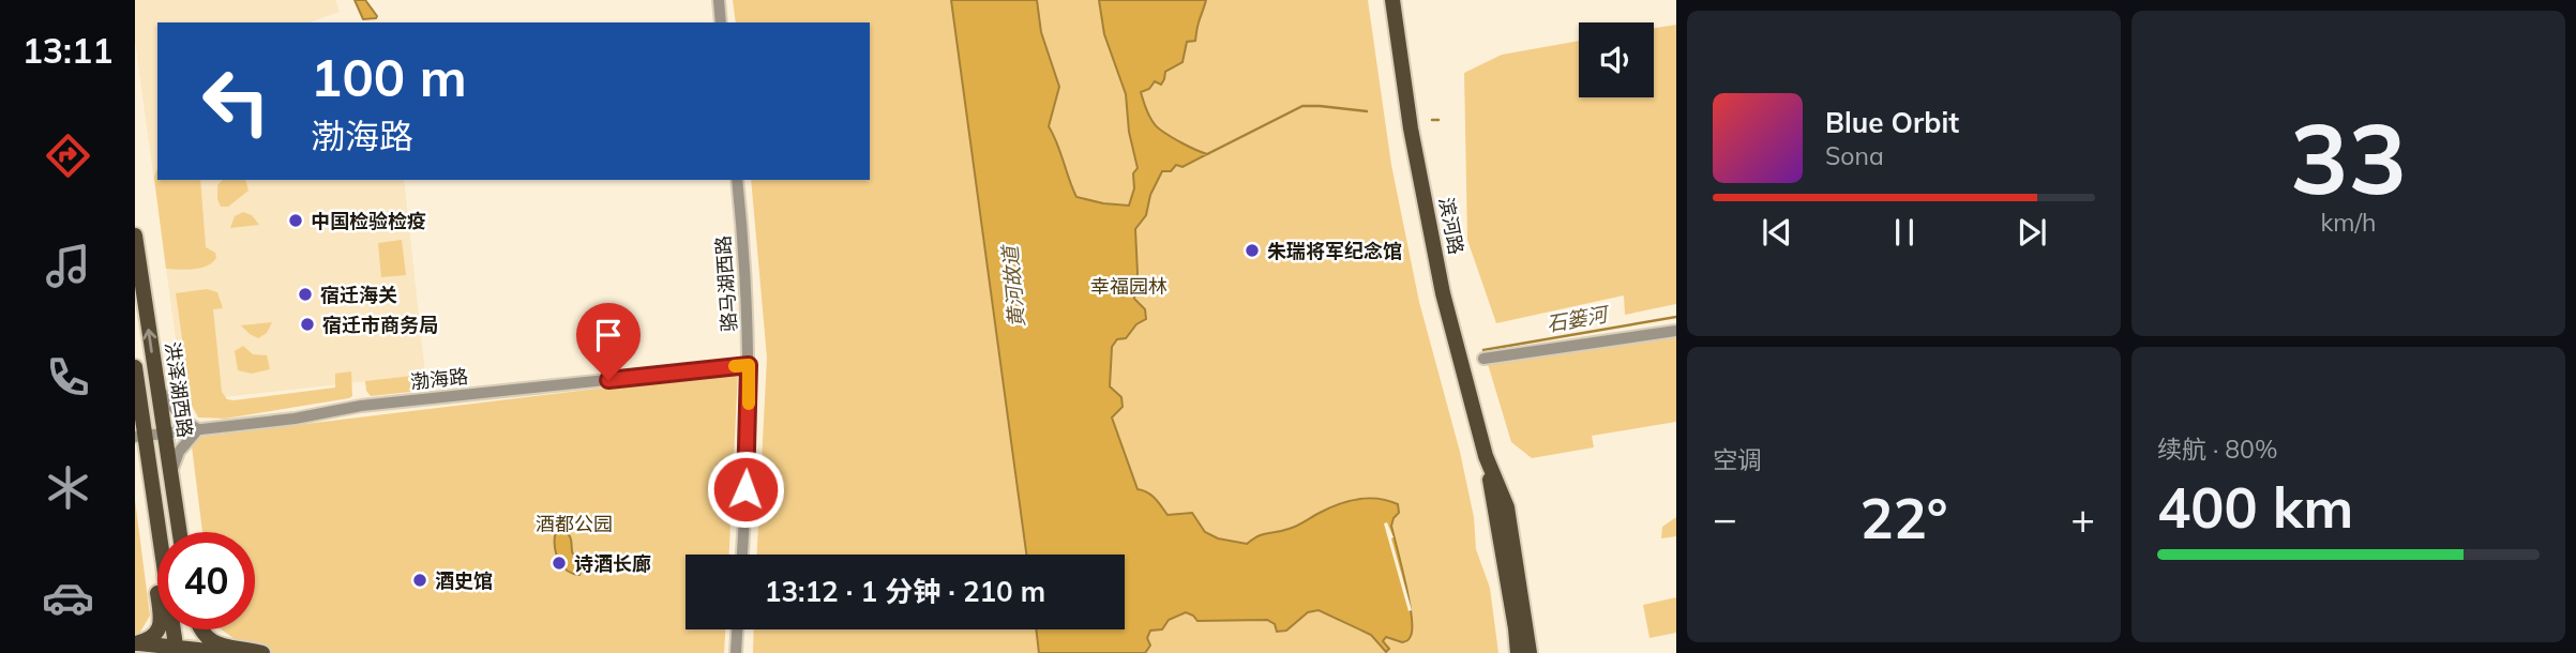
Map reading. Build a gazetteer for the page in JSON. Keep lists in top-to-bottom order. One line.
{"streets":{"main road":["滨河路","洪泽湖西路"],"street":["骆马湖西路","渤海路"]},"crossings":[["骆马湖西路","渤海路"],["渤海路","洪泽湖西路"]],"one_way":["洪泽湖西路"],"water":["黄河故道","石篓河"],"parks":["幸福园林","酒都公园"],"places":["中国检验检疫","朱瑞将军纪念馆","宿迁海关","宿迁市商务局","诗酒长廊","酒史馆"],"page":{"tabs":"13:11","tile":[["33","km/h"],"空调",["续航 · 80%","400 km"]],"turn":["100 m","渤海路"],"song":["Blue Orbit","Sona"],"heat":["−","22°","+"],"limit":"40","trip":"13:12 · 1 分钟 · 210 m"}}
